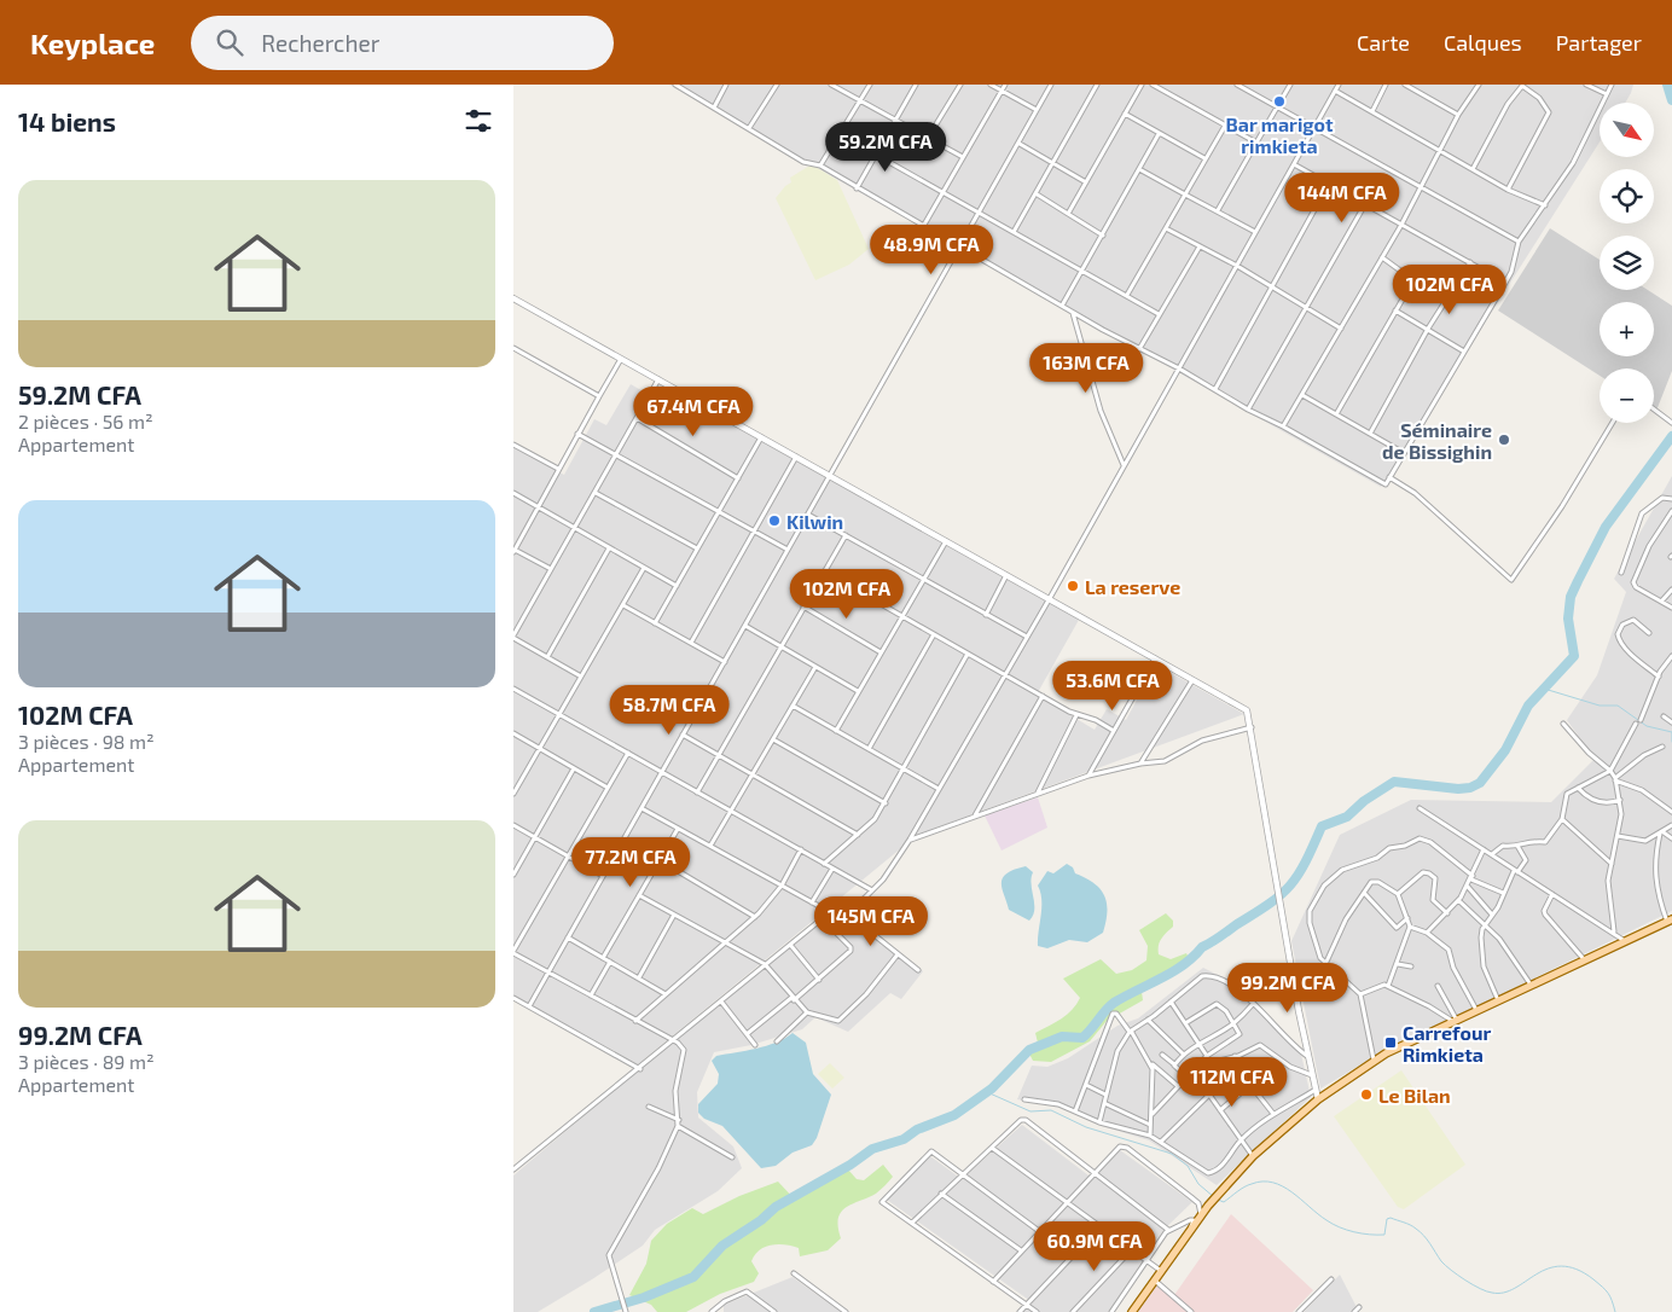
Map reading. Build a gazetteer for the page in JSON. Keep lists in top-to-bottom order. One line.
{"places":{"other":["Bar marigot rimkieta","Séminaire de Bissighin","Kilwin","La reserve","Le Bilan"],"transit":["Carrefour Rimkieta"]},"north":"bottom right","page":{"header":"Keyplace","search":"Rechercher","nav":["Carte","Calques","Partager"],"heading":"14 biens","map_buttons":["+","−"],"price":["59.2M CFA","144M CFA","48.9M CFA","102M CFA","163M CFA","67.4M CFA","102M CFA","53.6M CFA","58.7M CFA","77.2M CFA","145M CFA","99.2M CFA","112M CFA","60.9M CFA"],"list":[{"name":"59.2M CFA","note":"2 pièces · 56 m² · Appartement"},{"name":"102M CFA","note":"3 pièces · 98 m² · Appartement"},{"name":"99.2M CFA","note":"3 pièces · 89 m² · Appartement"}]}}
